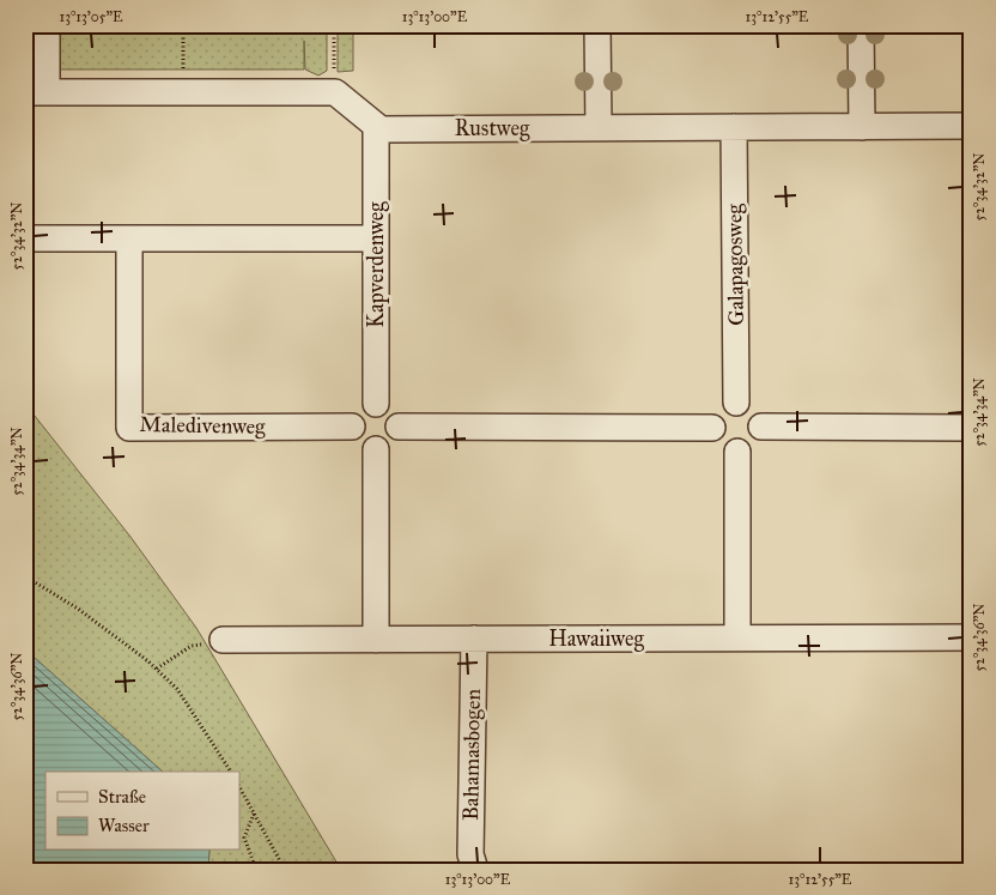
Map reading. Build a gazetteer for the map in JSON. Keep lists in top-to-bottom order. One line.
{"streets":{"street":["Rustweg","Kapverdenweg","Galapagosweg","Maledivenweg","Hawaiiweg","Bahamasbogen"]},"crossings":[["Rustweg","Kapverdenweg"],["Rustweg","Galapagosweg"],["Kapverdenweg","Maledivenweg"],["Hawaiiweg","Bahamasbogen"]],"legend":["Straße","Wasser"],"coordinates":["13°13'05\"E","13°13'00\"E","13°12'55\"E","52°34'32\"N","52°34'34\"N","52°34'36\"N"]}
